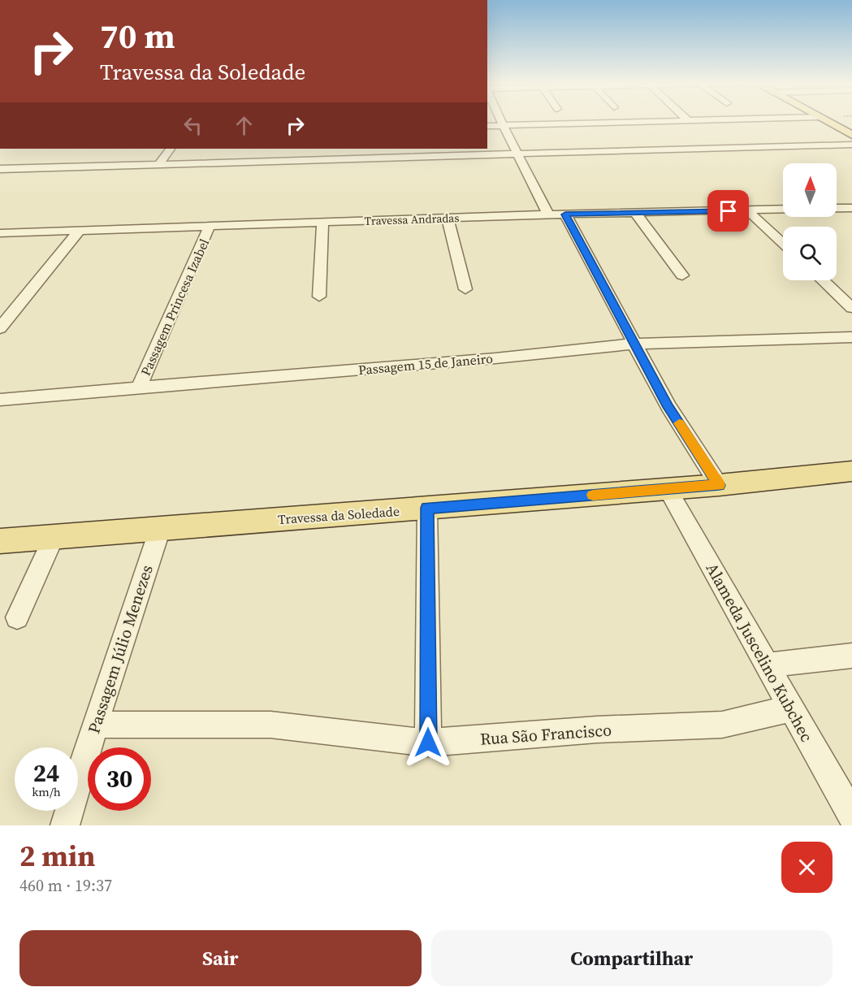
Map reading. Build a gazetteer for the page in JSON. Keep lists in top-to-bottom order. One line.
{"streets":{"main road":["Travessa da Soledade"],"street":["Travessa Andradas","Passagem Princesa Izabel","Passagem 15 de Janeiro","Passagem Júlio Menezes","Alameda Juscelino Kubchec","Rua São Francisco"]},"crossings":[["Travessa Andradas","Passagem Princesa Izabel"],["Passagem Princesa Izabel","Passagem 15 de Janeiro"],["Travessa da Soledade","Passagem Júlio Menezes"],["Travessa da Soledade","Alameda Juscelino Kubchec"],["Passagem Júlio Menezes","Rua São Francisco"],["Alameda Juscelino Kubchec","Rua São Francisco"]],"north":"top","page":{"turn":["70 m","Travessa da Soledade"],"speed":"24 km/h","limit":"30","heading":["2 min","460 m · 19:37"],"buttons":["Sair","Compartilhar"]}}
